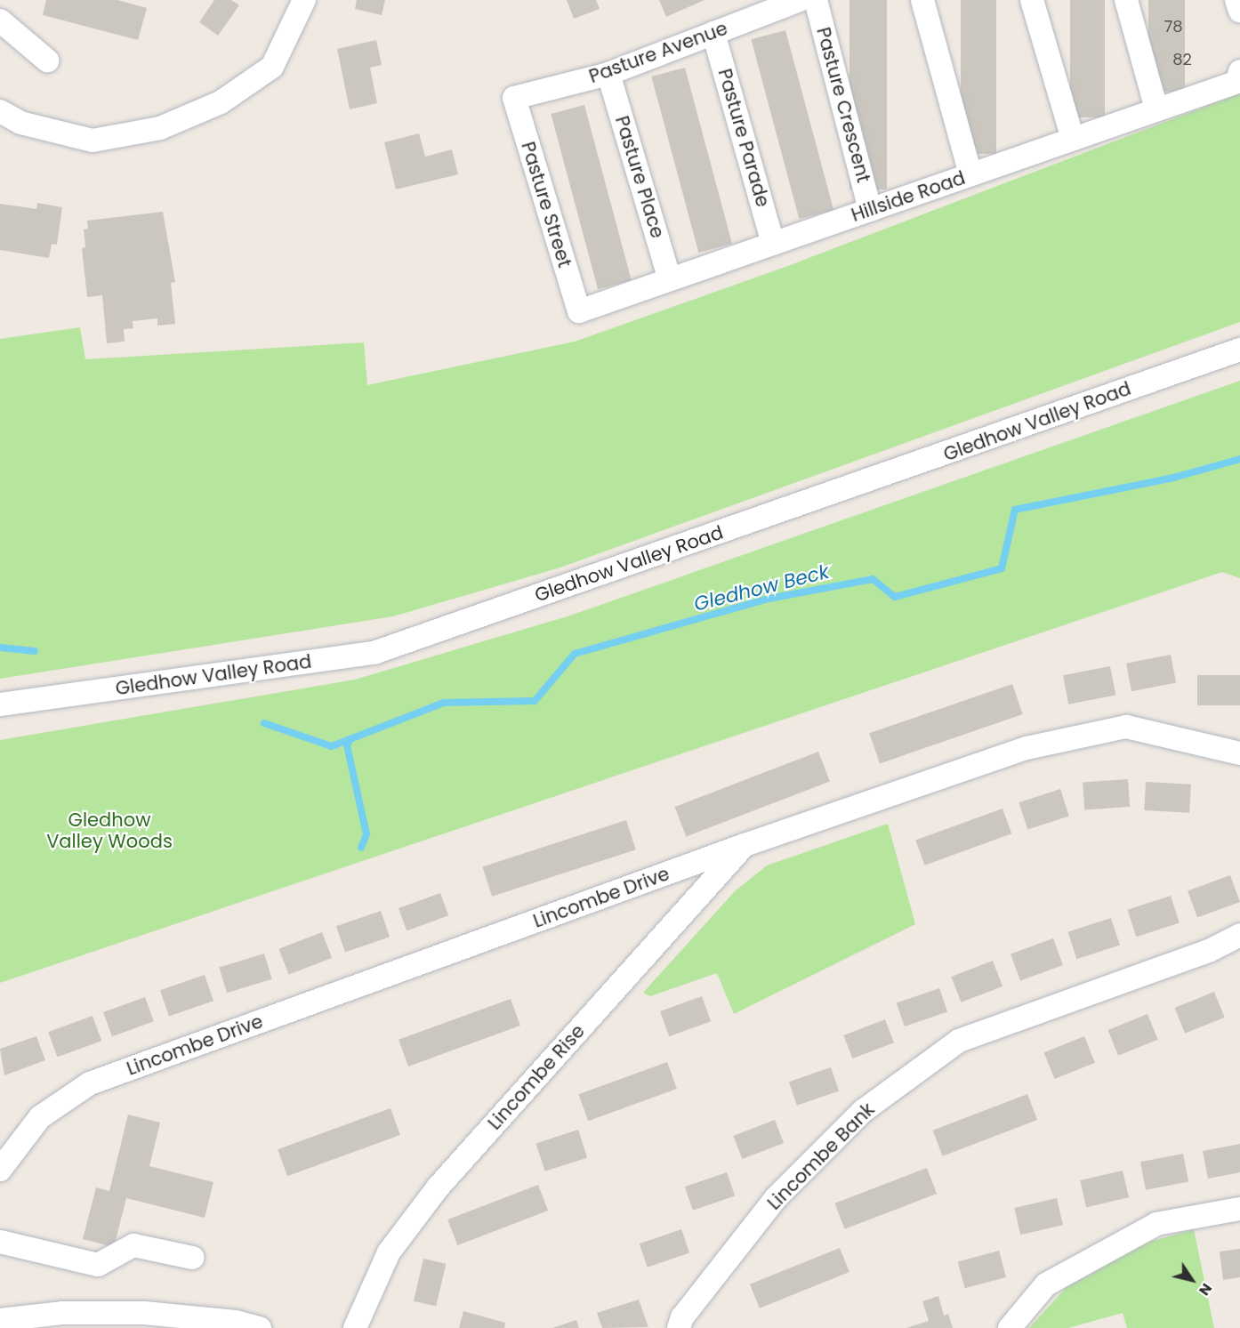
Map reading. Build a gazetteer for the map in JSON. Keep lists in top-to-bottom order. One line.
{"streets":{"street":["Pasture Avenue","Pasture Crescent","Pasture Parade","Pasture Place","Hillside Road","Pasture Street","Gledhow Valley Road","Lincombe Drive","Lincombe Rise","Lincombe Bank"]},"crossings":[["Pasture Avenue","Pasture Parade"],["Pasture Avenue","Pasture Place"],["Pasture Avenue","Pasture Street"],["Pasture Crescent","Hillside Road"],["Pasture Parade","Hillside Road"],["Pasture Place","Hillside Road"],["Hillside Road","Pasture Street"],["Lincombe Drive","Lincombe Rise"]],"water":["Gledhow Beck"],"parks":["Gledhow Valley Woods"],"house_numbers":["78","82"],"north":"bottom right"}
